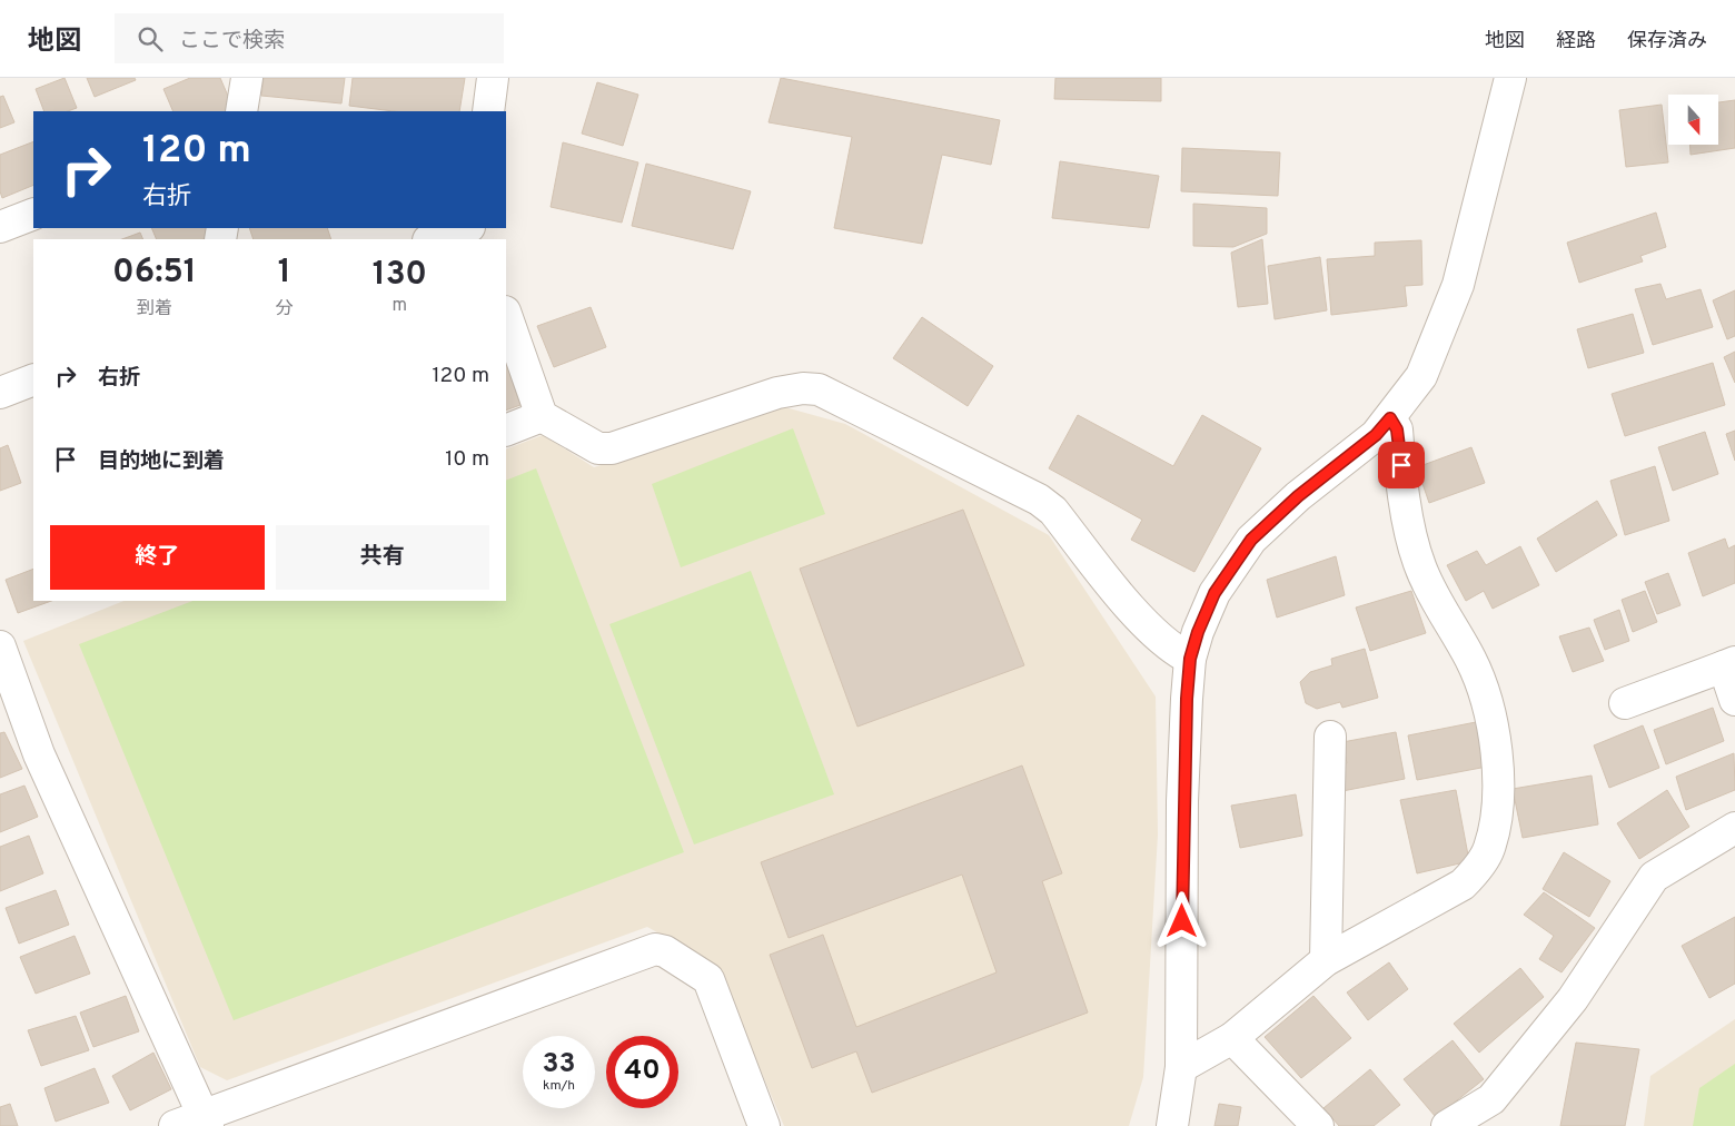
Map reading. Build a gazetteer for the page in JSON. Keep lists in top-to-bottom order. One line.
{"north":"bottom","page":{"header":"地図","search":"ここで検索","nav":["地図","経路","保存済み"],"turn":["120 m","右折"],"eta":["06:51","到着","1","分","130","m"],"list":[{"name":"右折","value":"120 m"},{"name":"目的地に到着","value":"10 m"}],"buttons":["終了","共有"],"speed":"33 km/h","limit":"40"}}
